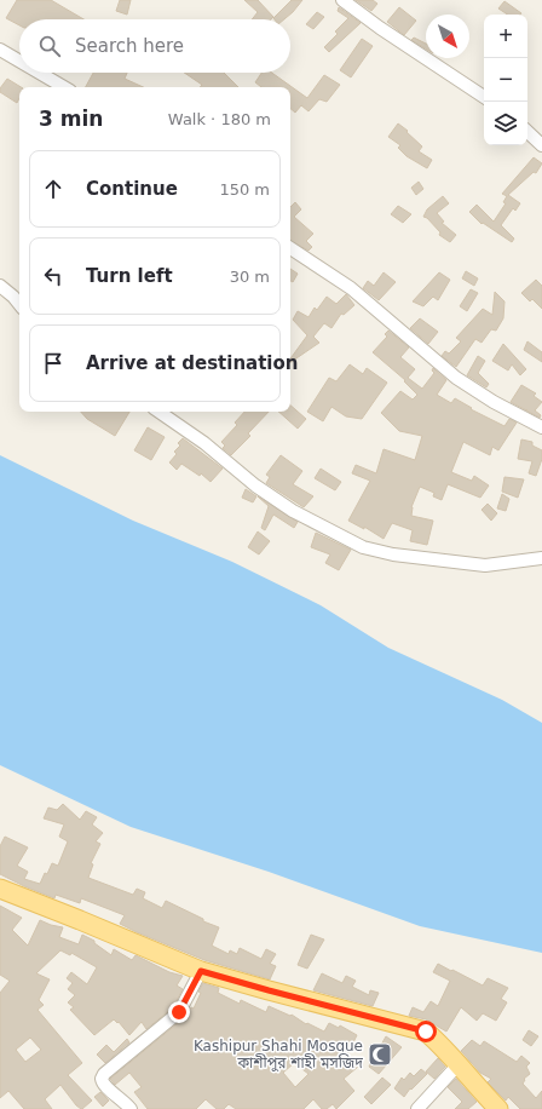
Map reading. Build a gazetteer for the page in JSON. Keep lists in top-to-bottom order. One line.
{"places":{"mosque":["Kashipur Shahi Mosque কাশীপুর শাহী মসজিদ"]},"north":"bottom right","page":{"map_buttons":["+","−"],"search":"Search here","heading":["3 min","Walk · 180 m"],"list":[["Continue","150 m"],["Turn left","30 m"],"Arrive at destination"]}}
